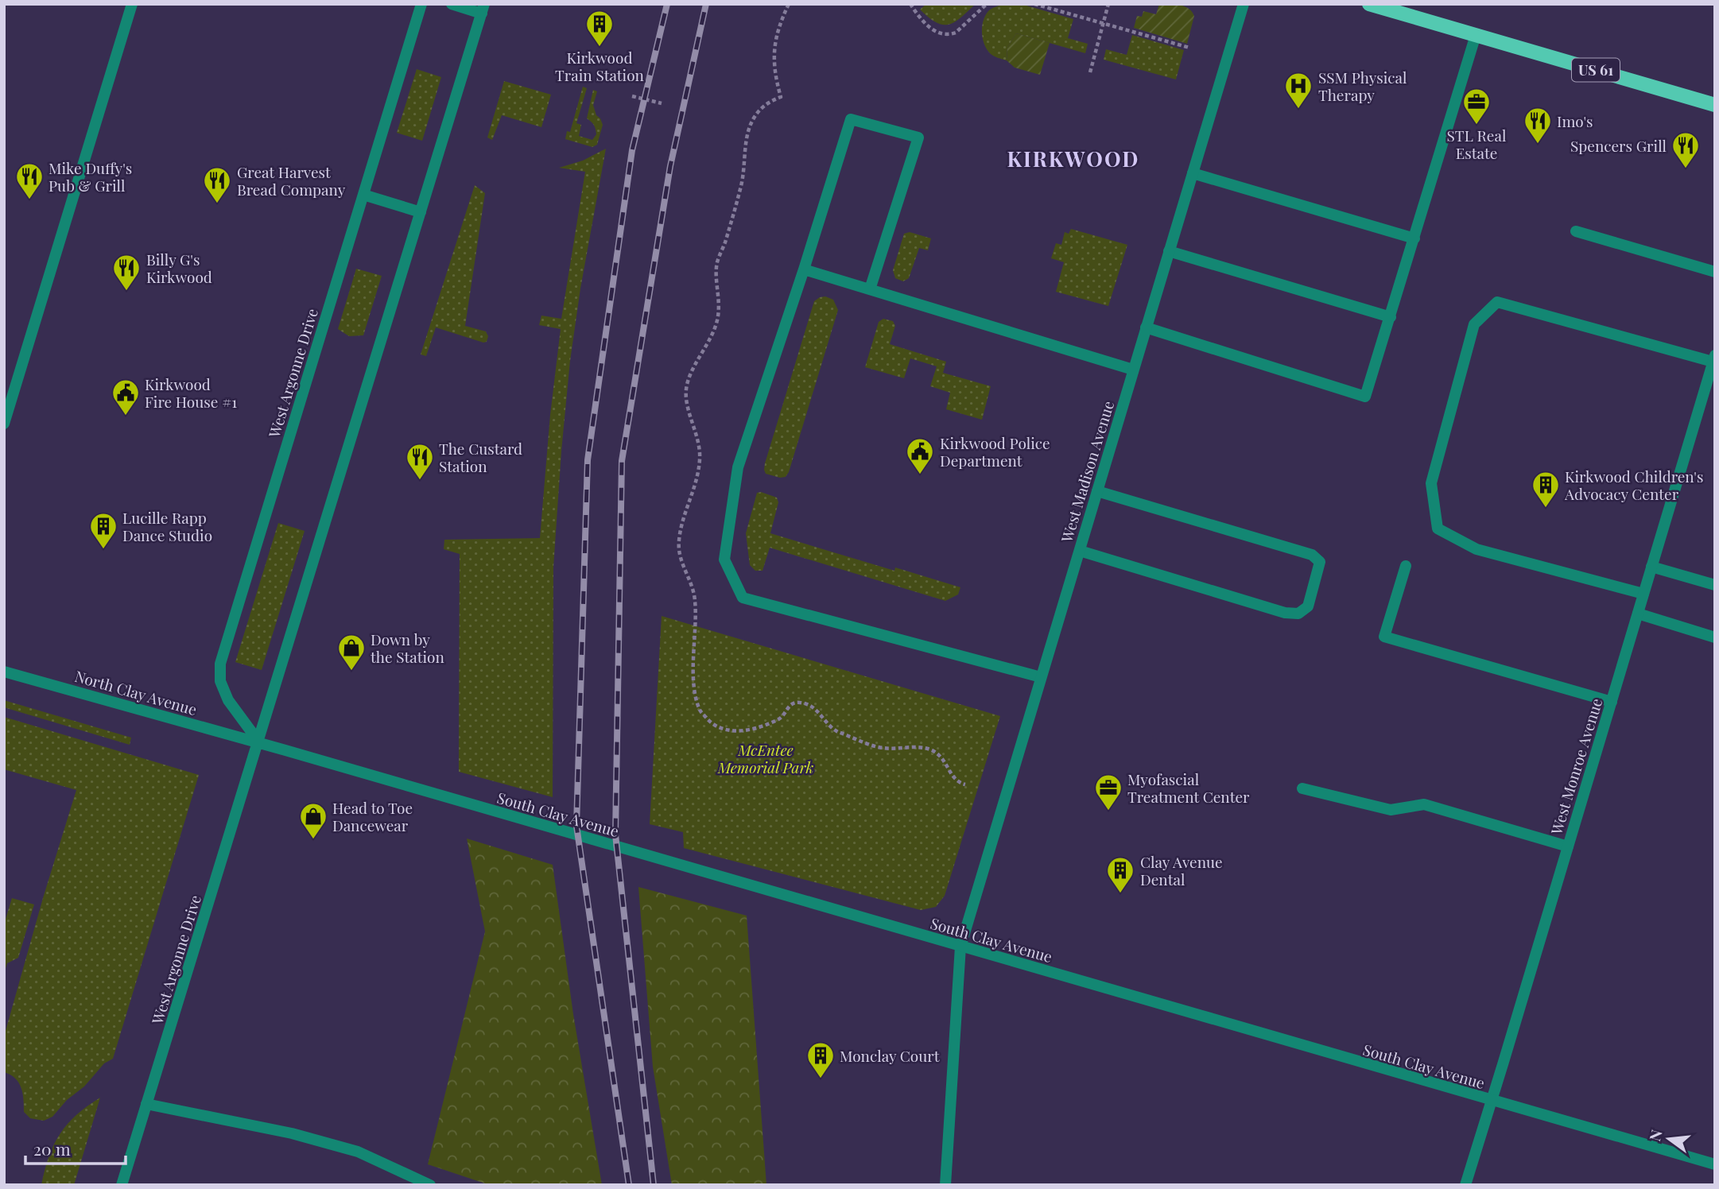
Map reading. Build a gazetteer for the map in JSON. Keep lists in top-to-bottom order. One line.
{"streets":{"main road":["US 61"],"street":["West Argonne Drive","West Madison Avenue","North Clay Avenue","West Monroe Avenue","South Clay Avenue"]},"crossings":[["West Argonne Drive","North Clay Avenue"],["West Argonne Drive","South Clay Avenue"],["West Madison Avenue","South Clay Avenue"],["North Clay Avenue","South Clay Avenue"],["West Monroe Avenue","South Clay Avenue"]],"districts":["KIRKWOOD"],"parks":["McEntee Memorial Park"],"places":{"building":["Kirkwood Train Station","Kirkwood Children's Advocacy Center","Lucille Rapp Dance Studio","Clay Avenue Dental","Monclay Court"],"hospital":["SSM Physical Therapy"],"office":["STL Real Estate","Myofascial Treatment Center"],"restaurant":["Imo's","Spencers Grill","Mike Duffy's Pub & Grill","Great Harvest Bread Company","Billy G's Kirkwood","The Custard Station"],"public building":["Kirkwood Fire House #1","Kirkwood Police Department"],"shop":["Down by the Station","Head to Toe Dancewear"]},"scale_bar":"20 m","north":"left"}
